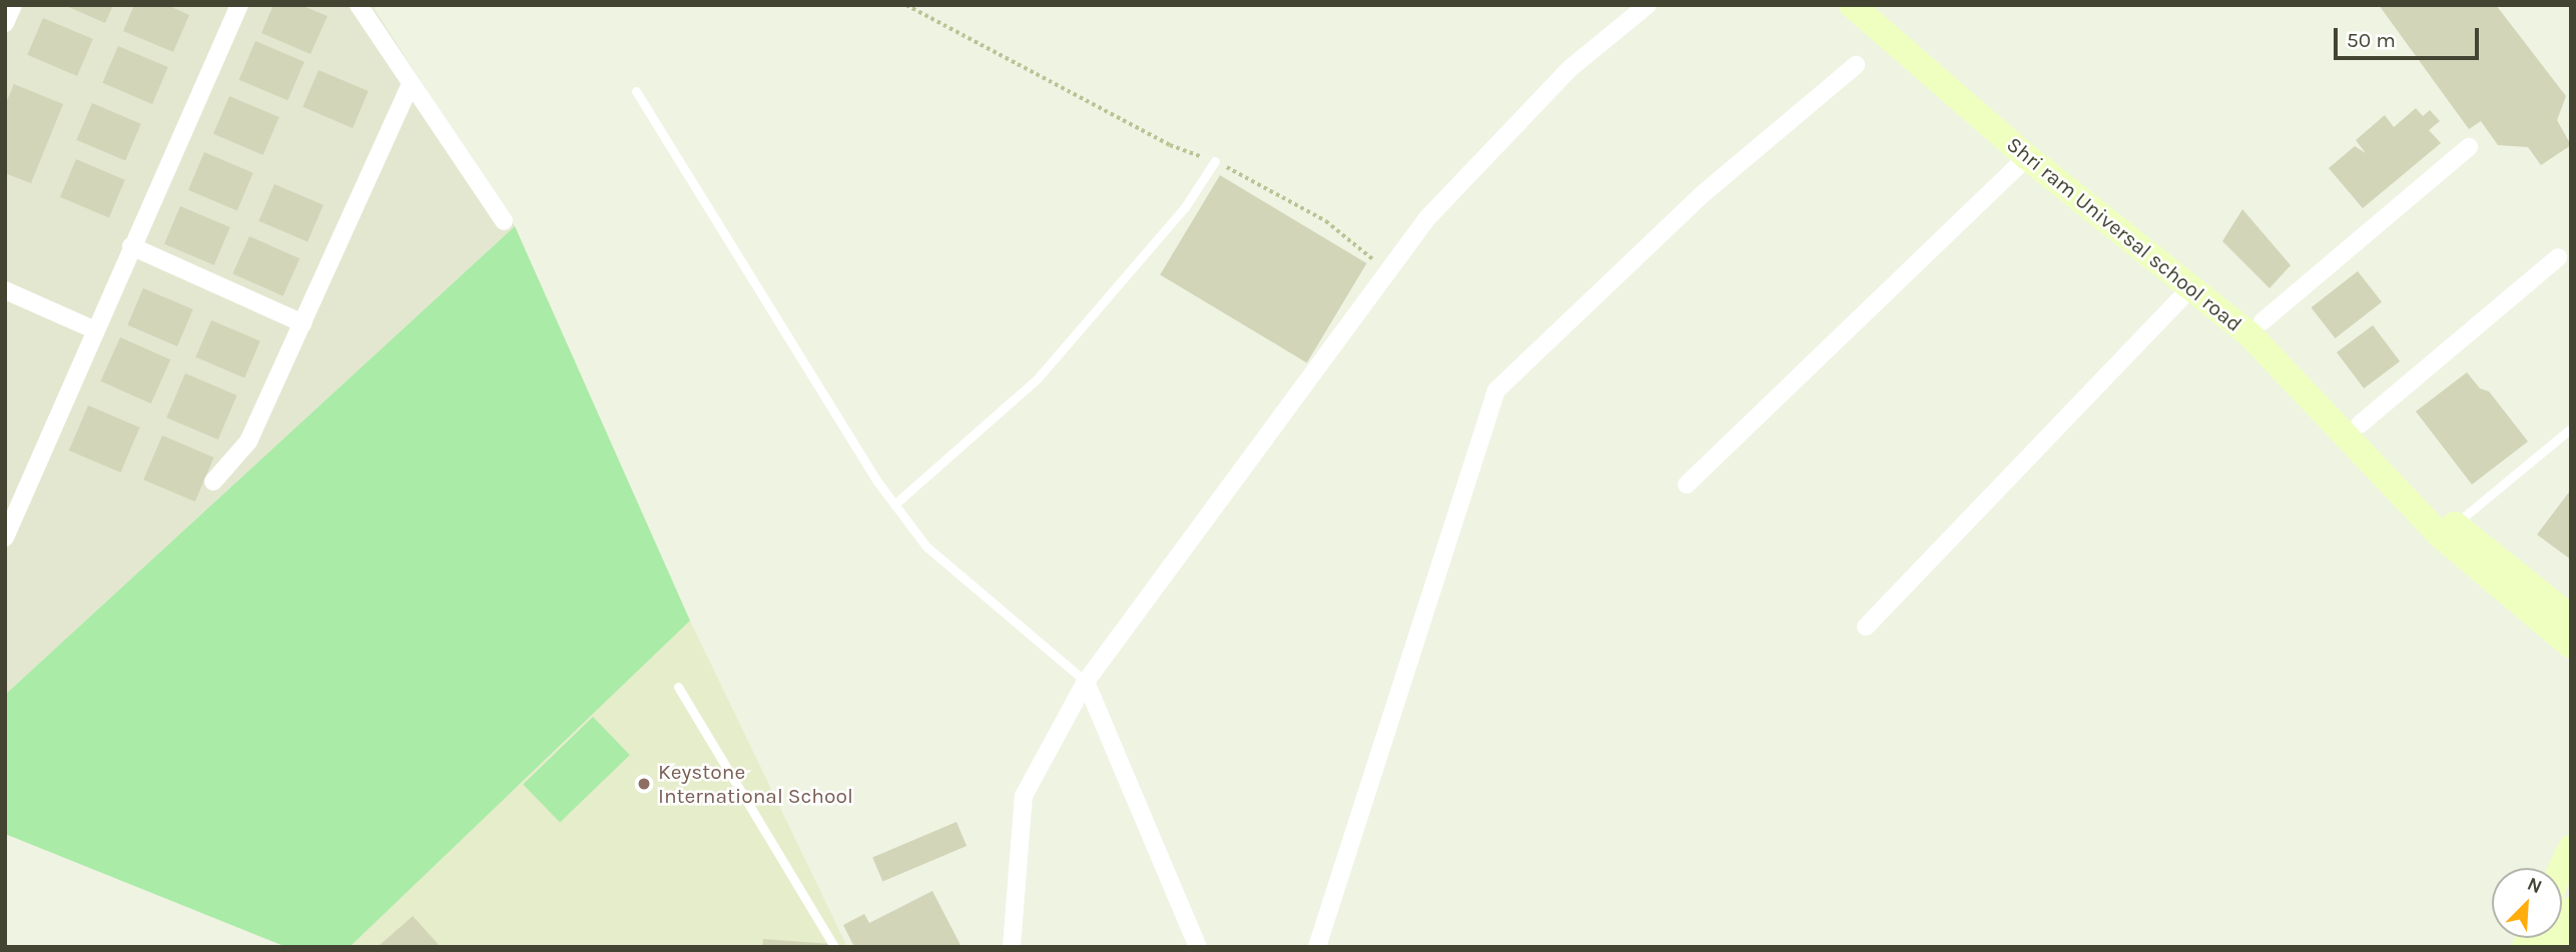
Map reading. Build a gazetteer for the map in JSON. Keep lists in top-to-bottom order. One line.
{"streets":{"street":["Shri ram Universal school road"]},"places":["Keystone International School"],"scale_bar":"50 m","north":"top right"}
